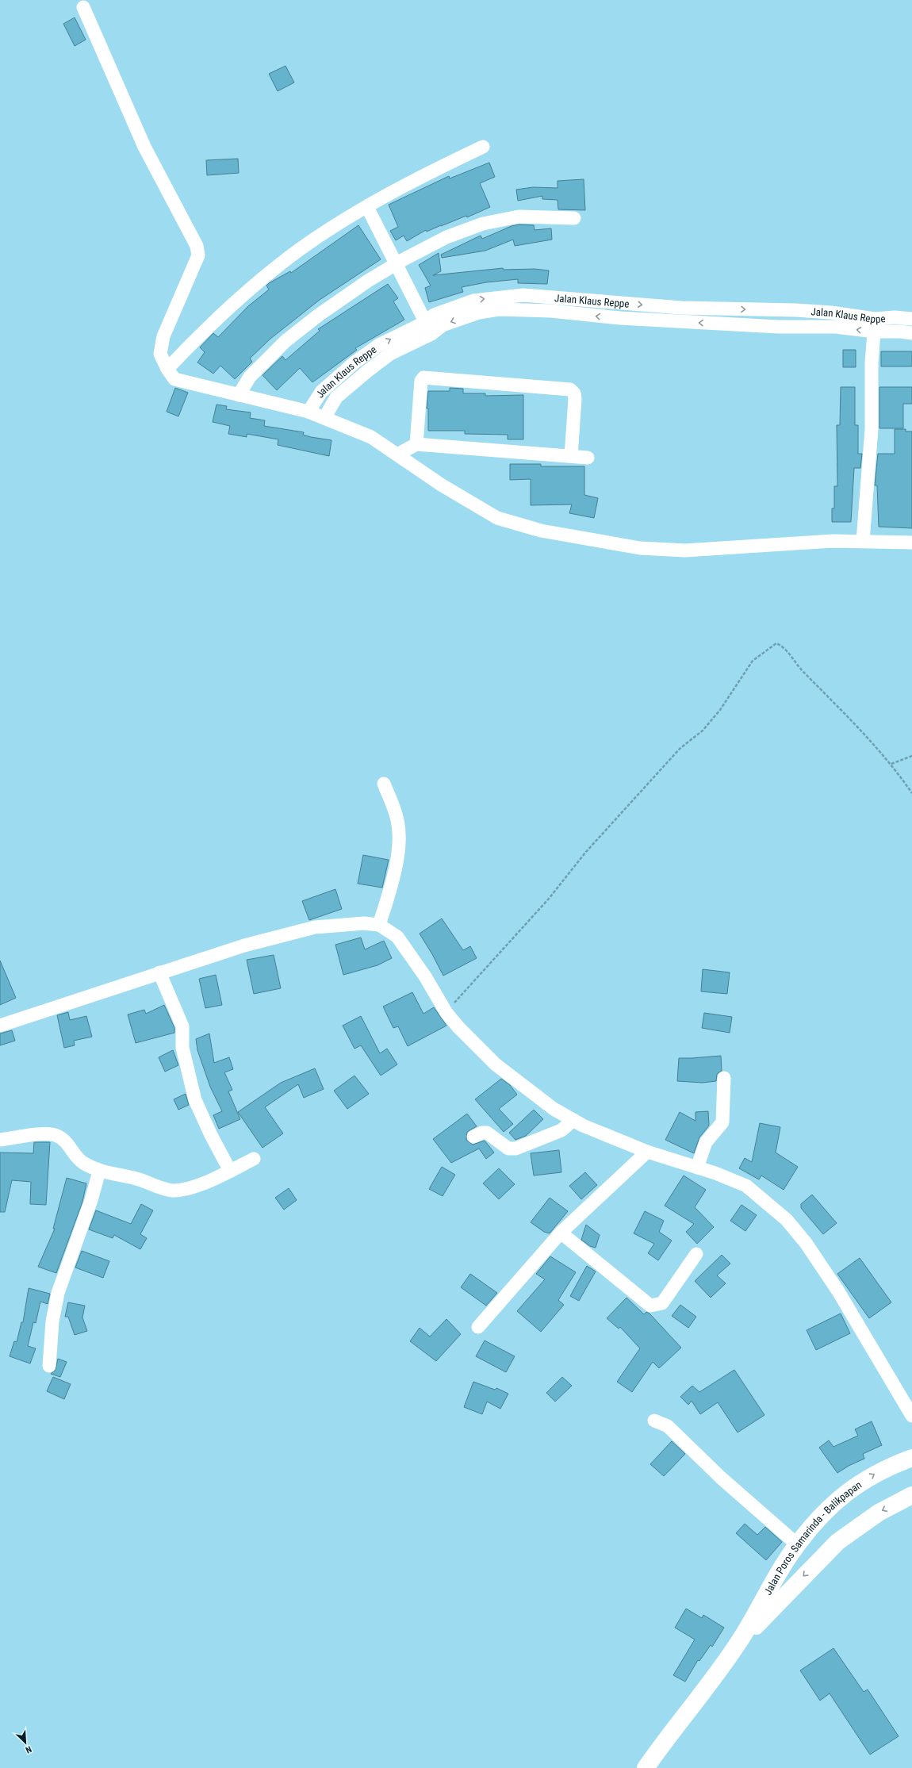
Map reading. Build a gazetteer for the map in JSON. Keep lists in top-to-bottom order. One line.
{"streets":{"highway":["Jalan Poros Samarinda - Balikpapan"],"street":["Jalan Klaus Reppe"]},"north":"bottom right"}
